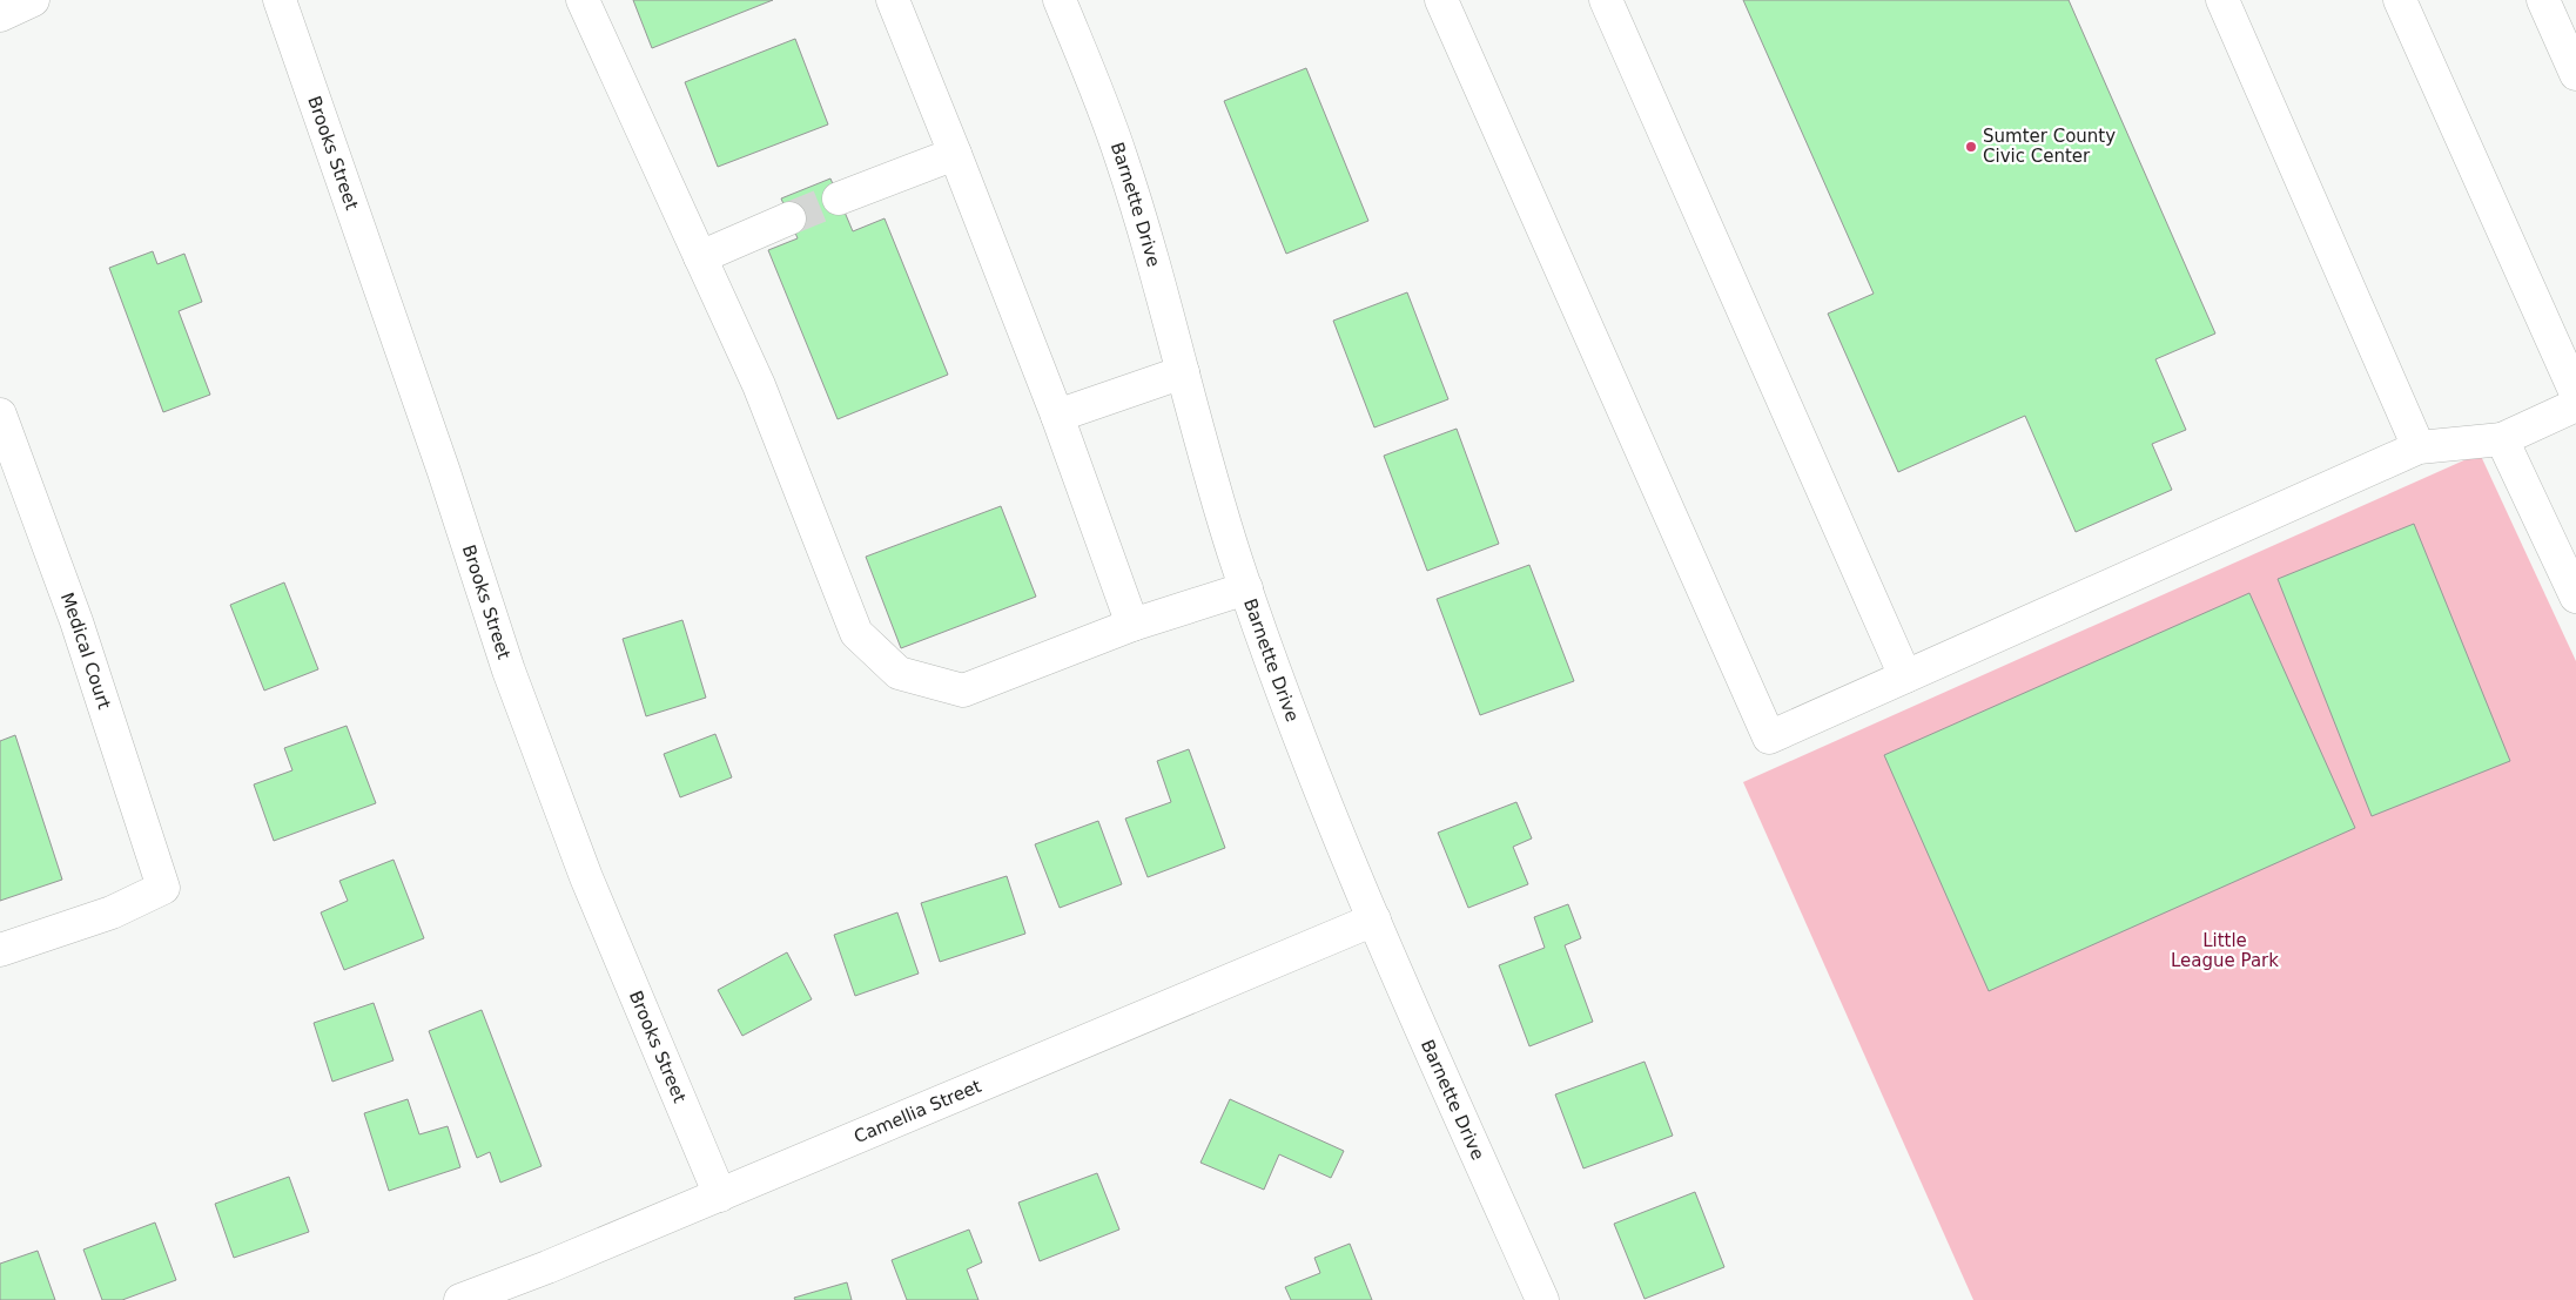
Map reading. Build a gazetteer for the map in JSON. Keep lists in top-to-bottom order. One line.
{"streets":{"street":["Brooks Street","Barnette Drive","Medical Court","Camellia Street"]},"crossings":[["Brooks Street","Camellia Street"],["Barnette Drive","Camellia Street"]],"parks":["Little League Park"],"places":["Sumter County Civic Center"]}
